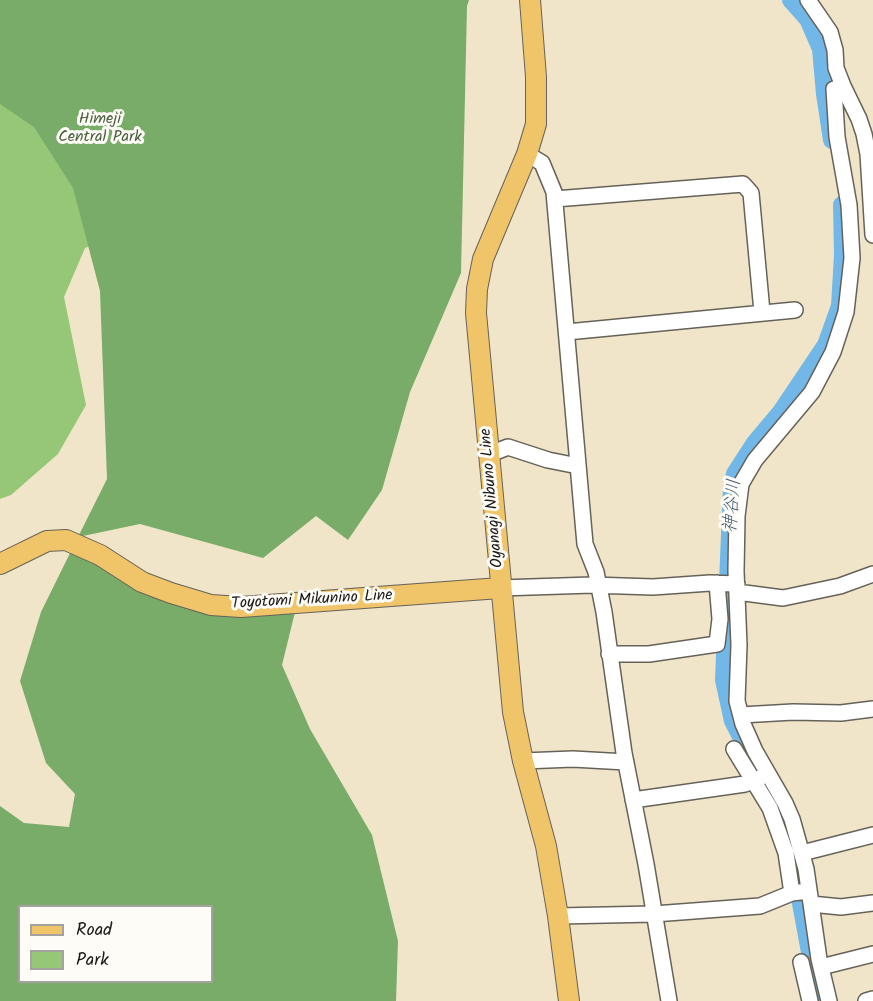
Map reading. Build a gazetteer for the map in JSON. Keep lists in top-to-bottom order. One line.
{"streets":{"main road":["Oyanagi Nibuno Line","Toyotomi Mikunino Line"]},"crossings":[["Oyanagi Nibuno Line","Toyotomi Mikunino Line"]],"water":["神谷川"],"parks":["Himeji Central Park"],"legend":["Road","Park"]}
